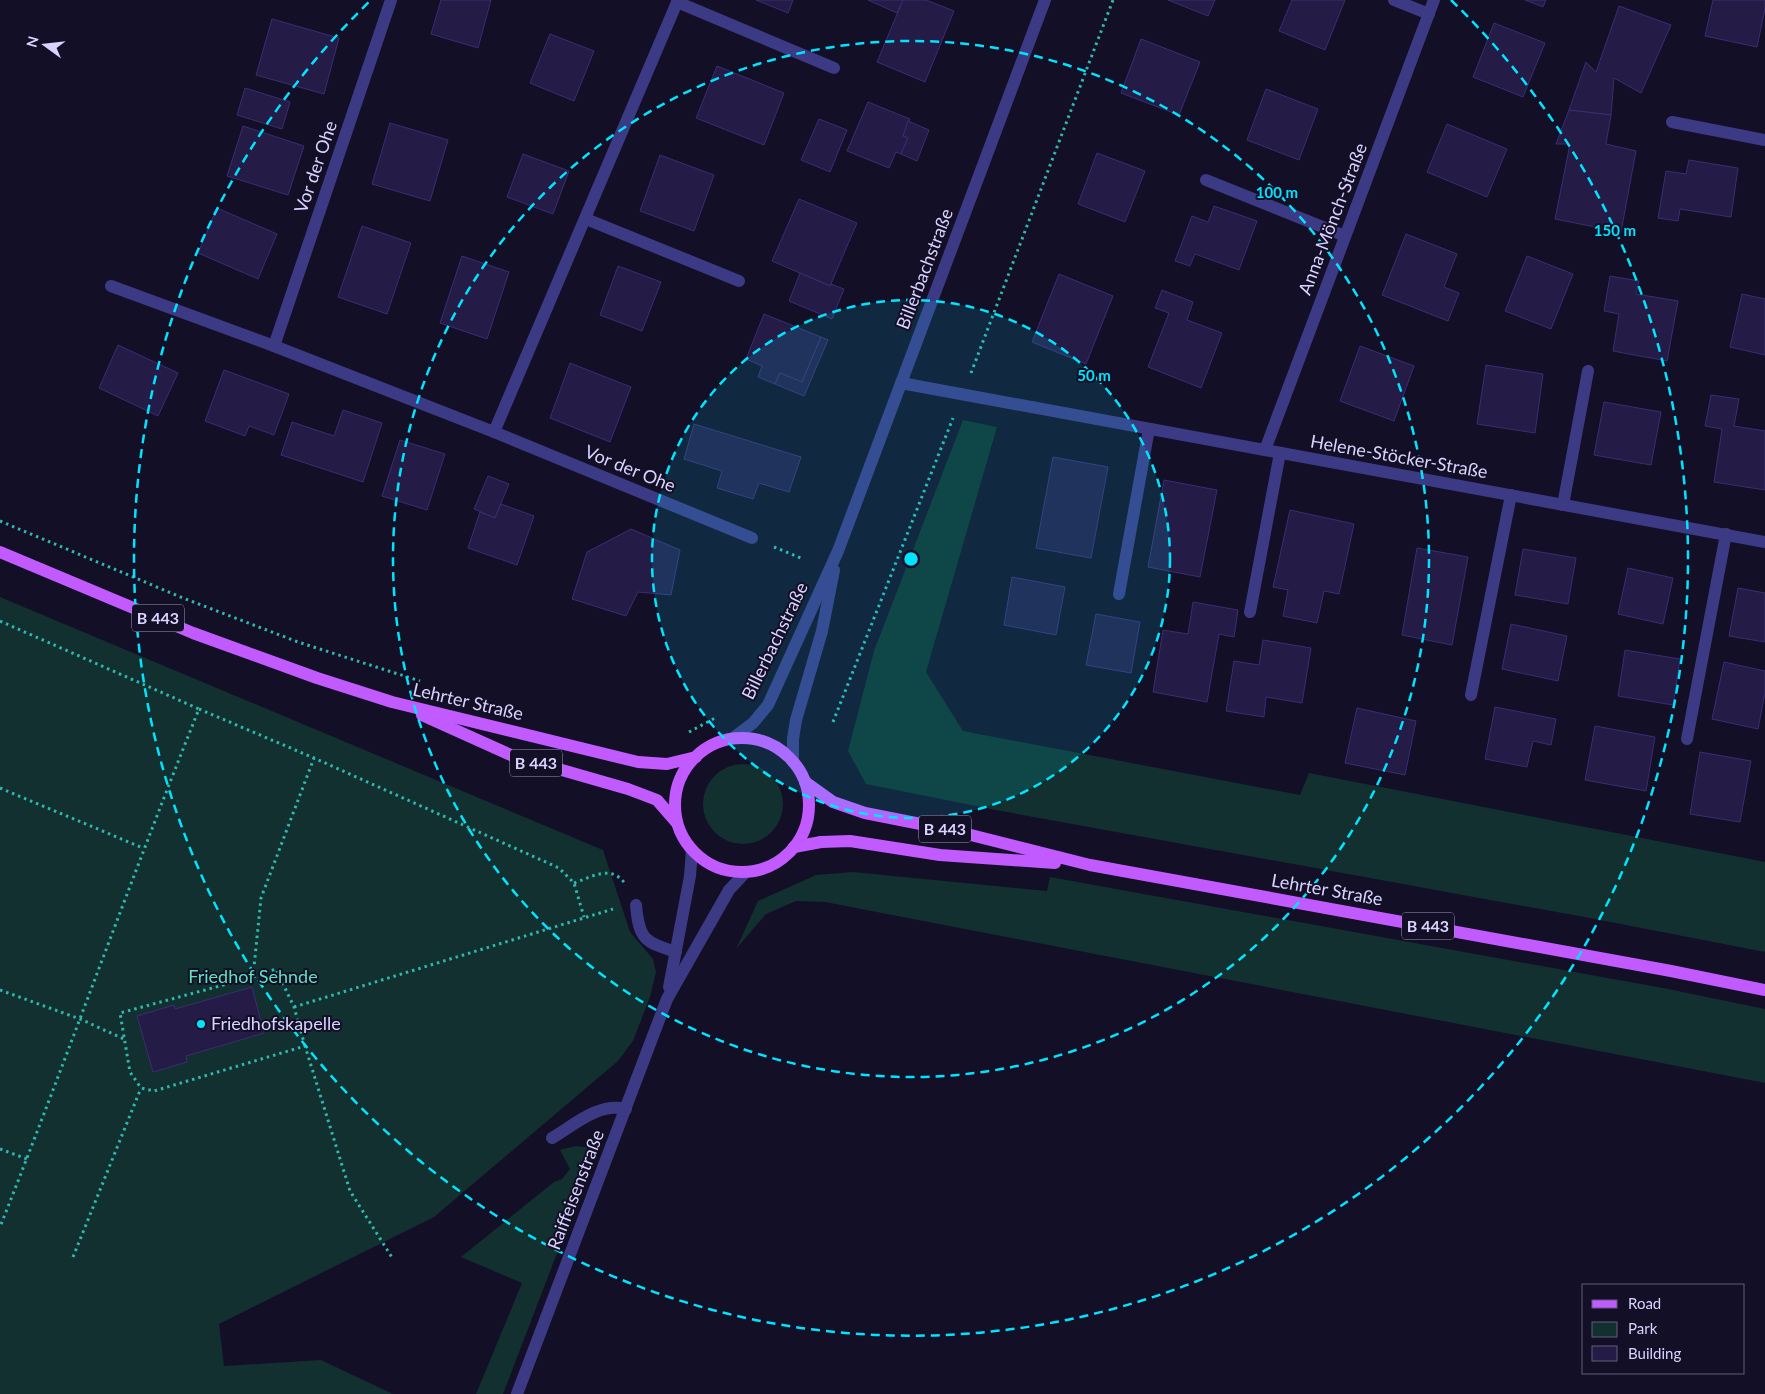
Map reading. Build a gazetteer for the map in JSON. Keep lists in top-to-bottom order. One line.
{"streets":{"main road":["B 443","Lehrter Straße"],"street":["Vor der Ohe","Anna-Mönch-Straße","Billerbachstraße","Helene-Stöcker-Straße","Raiffeisenstraße"]},"crossings":[["Anna-Mönch-Straße","Helene-Stöcker-Straße"],["Billerbachstraße","Helene-Stöcker-Straße"],["Billerbachstraße","Lehrter Straße"],["Billerbachstraße","Raiffeisenstraße"],["B 443","Lehrter Straße"],["Lehrter Straße","Raiffeisenstraße"]],"parks":["Friedhof Sehnde"],"places":["Friedhofskapelle"],"legend":["Road","Park","Building"],"north":"left","rings":["100 m","150 m","50 m"]}
